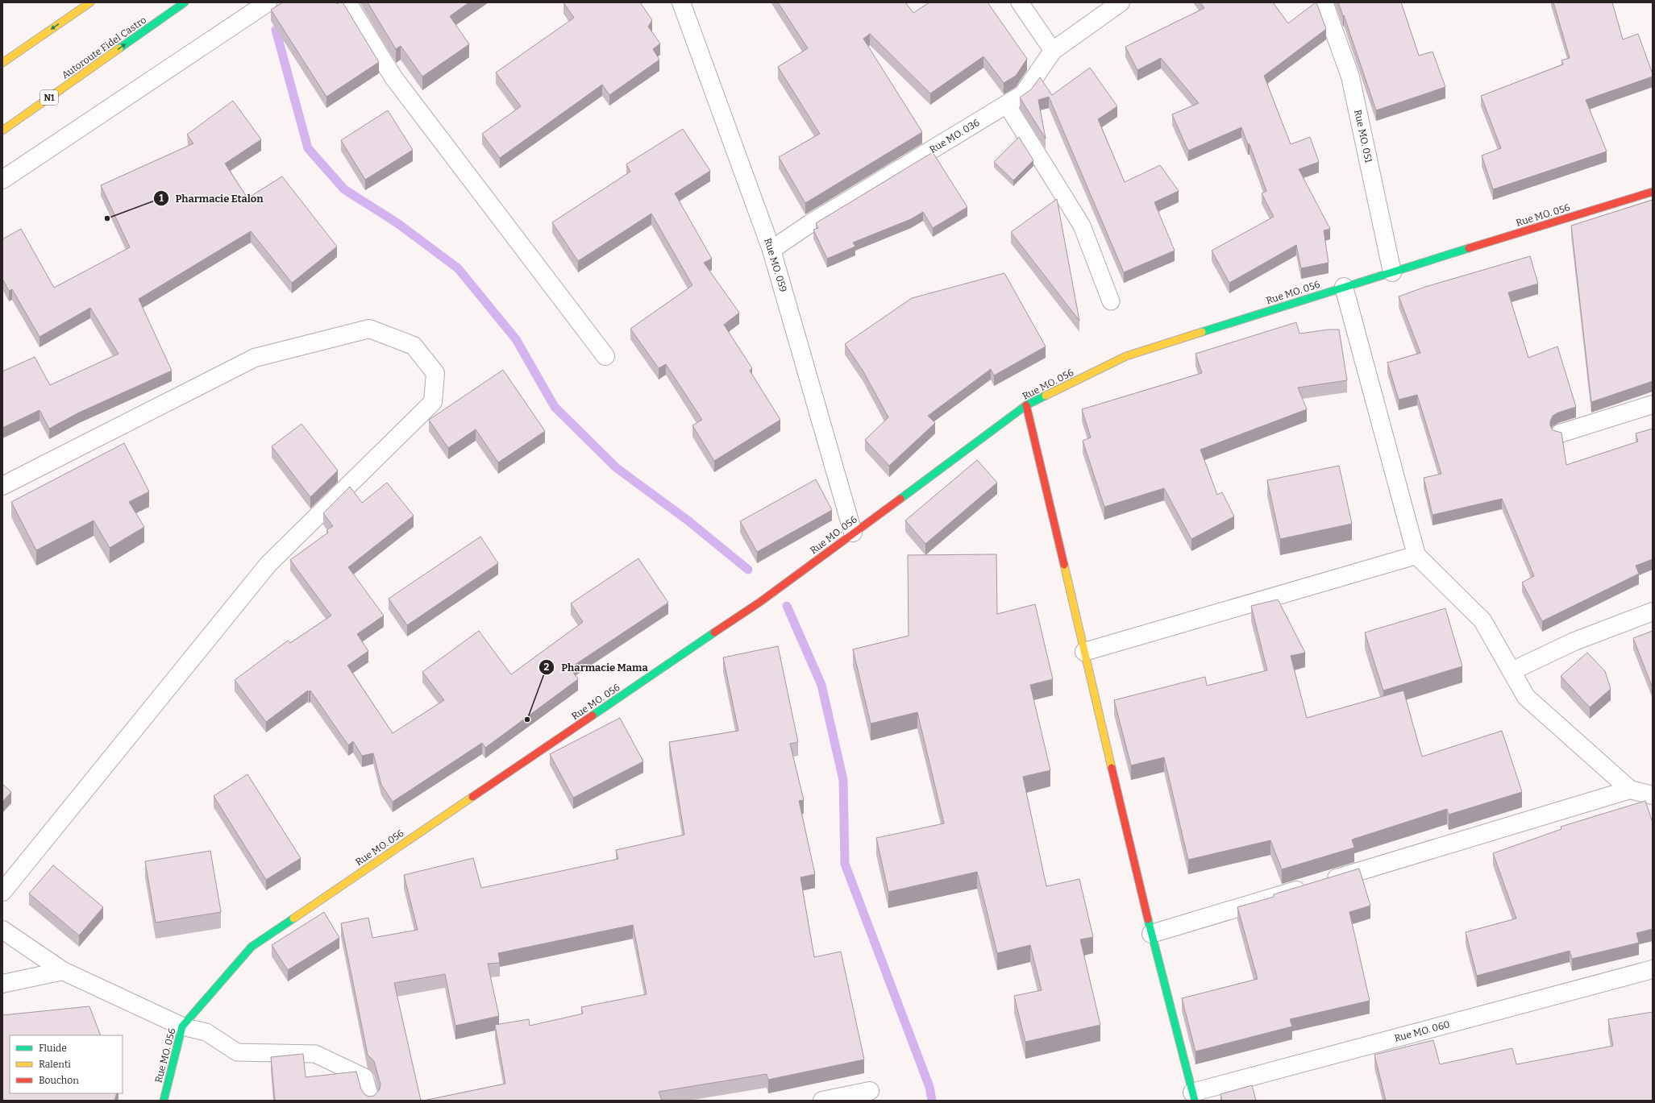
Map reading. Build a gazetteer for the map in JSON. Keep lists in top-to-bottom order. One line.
{"streets":{"main road":["Autoroute Fidel Castro","Rue MO. 056"],"street":["Rue MO. 036","Rue MO. 051","Rue MO. 059","Rue MO. 060"]},"crossings":[["Rue MO. 036","Rue MO. 059"],["Rue MO. 051","Rue MO. 056"],["Rue MO. 056","Rue MO. 059"]],"places":["Pharmacie Etalon","Pharmacie Mama"],"legend":["Fluide","Ralenti","Bouchon"]}
